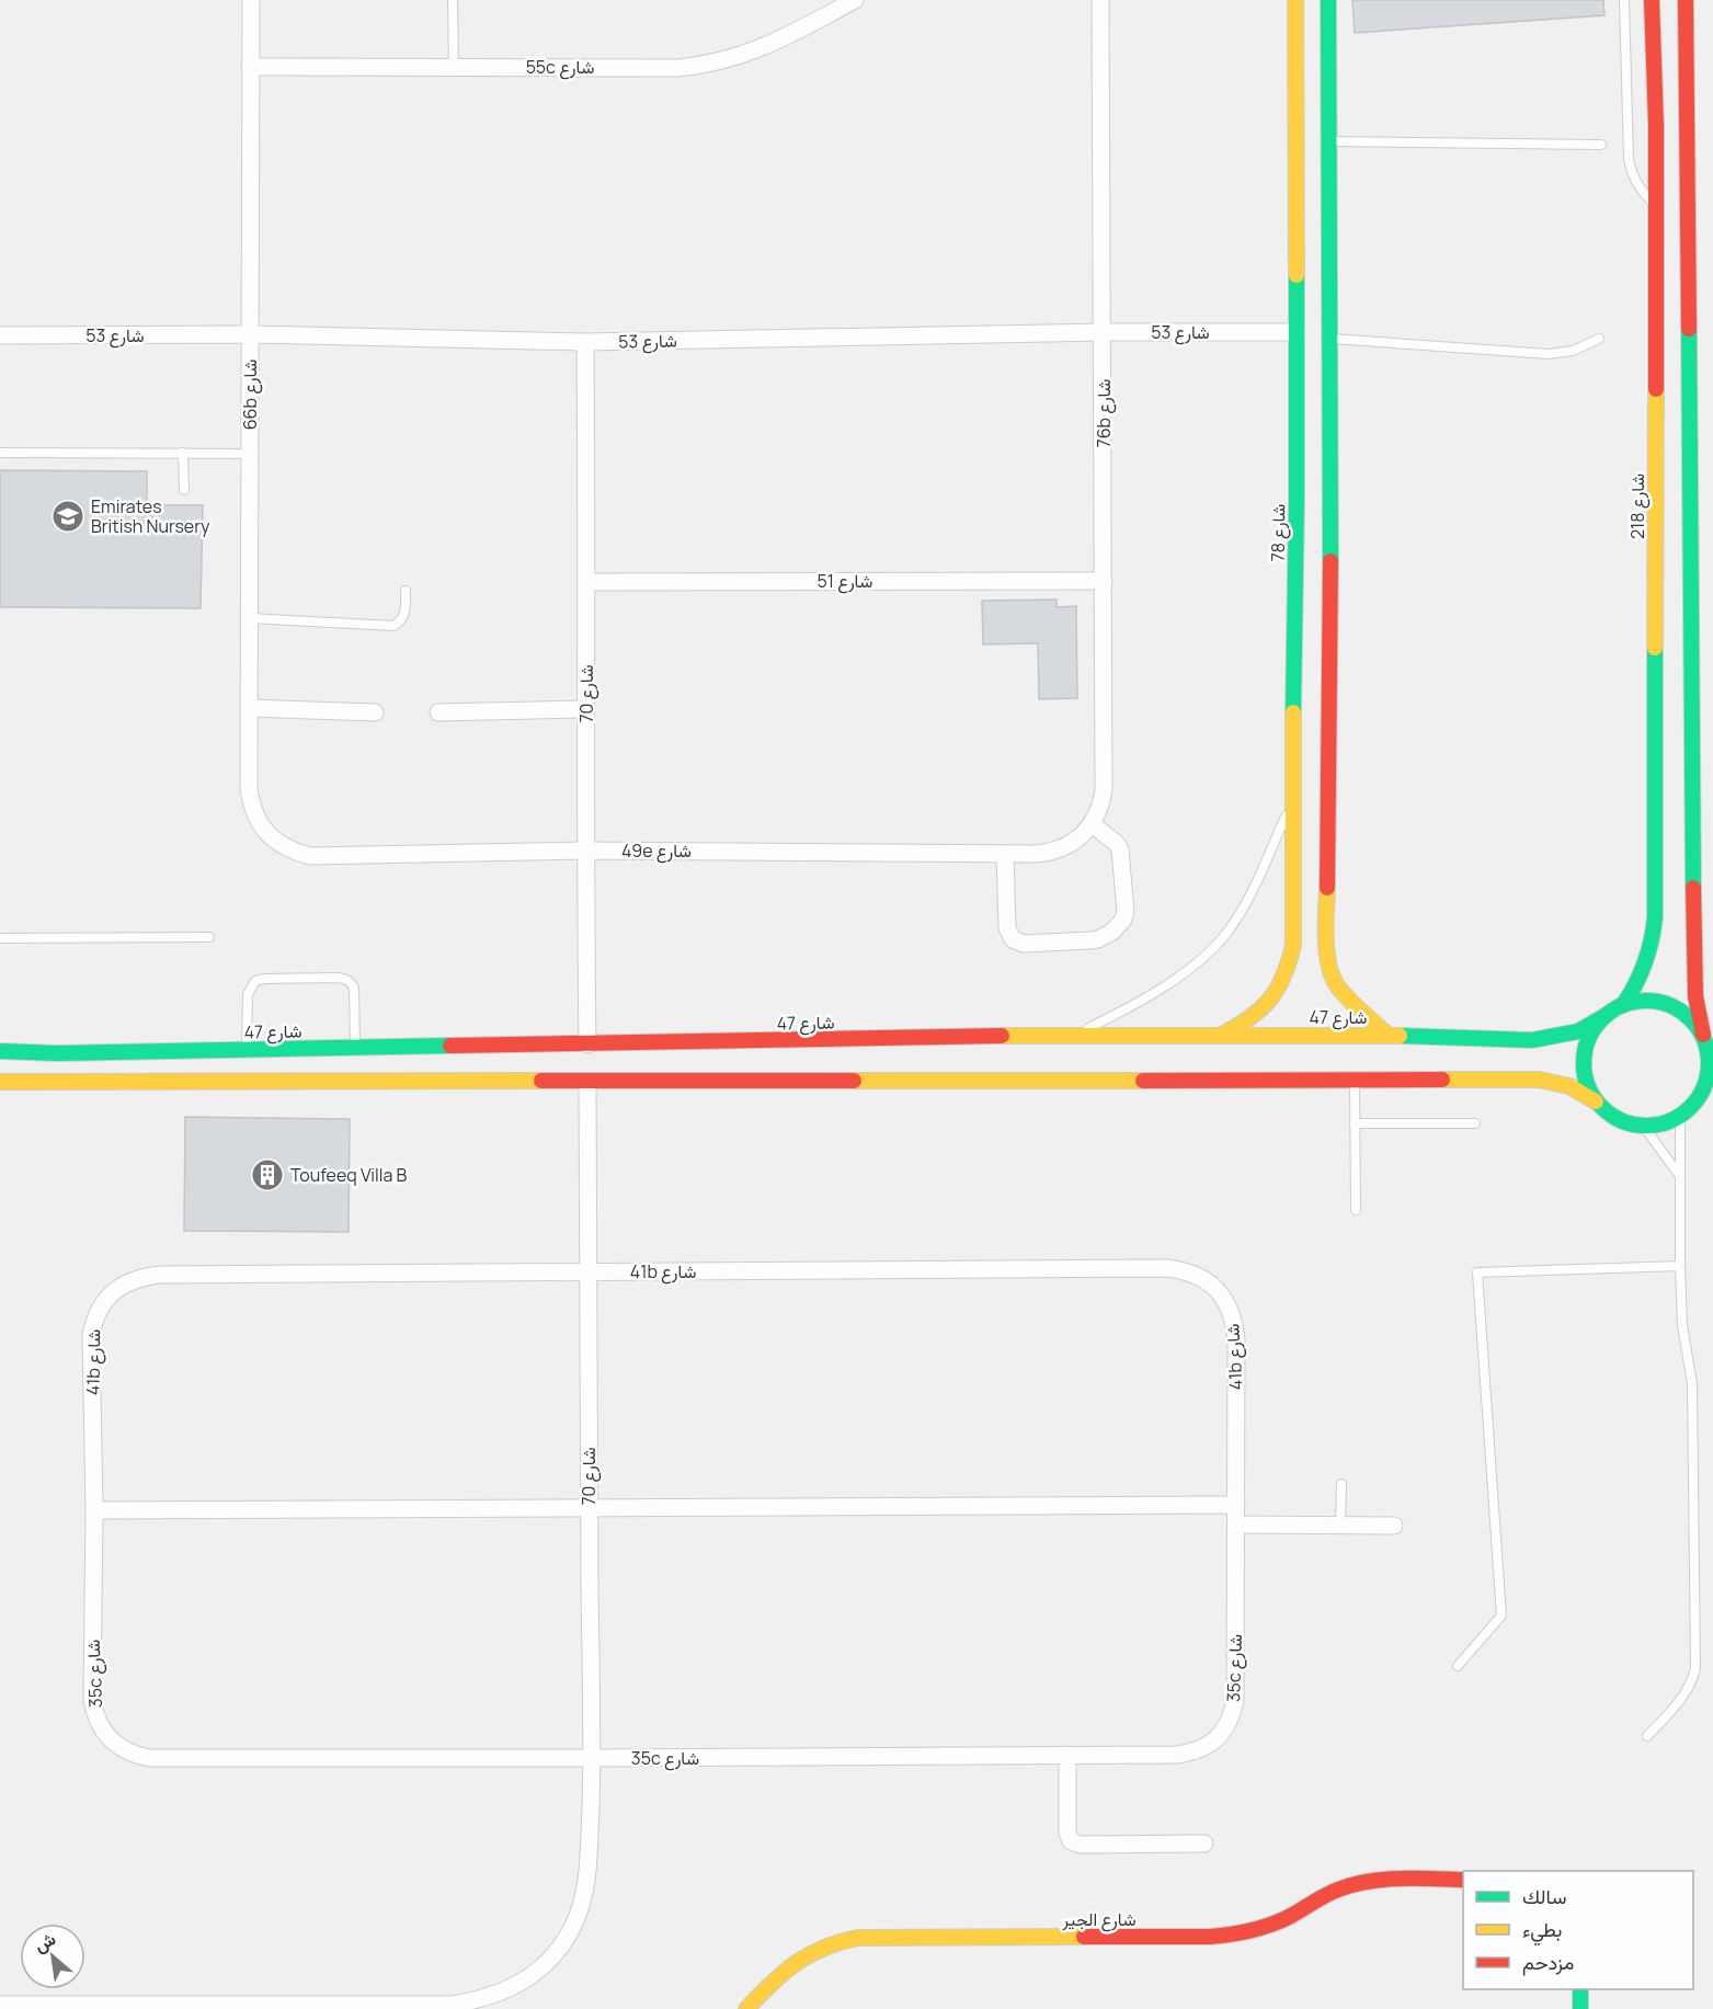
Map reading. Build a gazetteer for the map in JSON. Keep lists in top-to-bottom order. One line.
{"streets":{"street":["55c شارع","شارع 53","66b شارع","76b شارع","شارع 218","شارع 78","شارع 51","شارع 70","49e شارع","شارع 47","41b شارع","35c شارع","شارع الجير"]},"crossings":[["55c شارع","66b شارع"],["شارع 53","66b شارع"],["شارع 53","76b شارع"],["شارع 53","شارع 78"],["شارع 53","شارع 70"],["66b شارع","49e شارع"],["76b شارع","شارع 51"],["76b شارع","49e شارع"],["شارع 218","شارع 47"],["شارع 78","شارع 47"],["شارع 51","شارع 70"],["شارع 70","49e شارع"],["شارع 70","شارع 47"],["شارع 70","41b شارع"],["شارع 70","35c شارع"],["41b شارع","35c شارع"]],"places":{"school or university":["Emirates British Nursery"],"building":["Toufeeq Villa B"]},"legend":["سالك","بطيء","مزدحم"],"north":"top left"}
